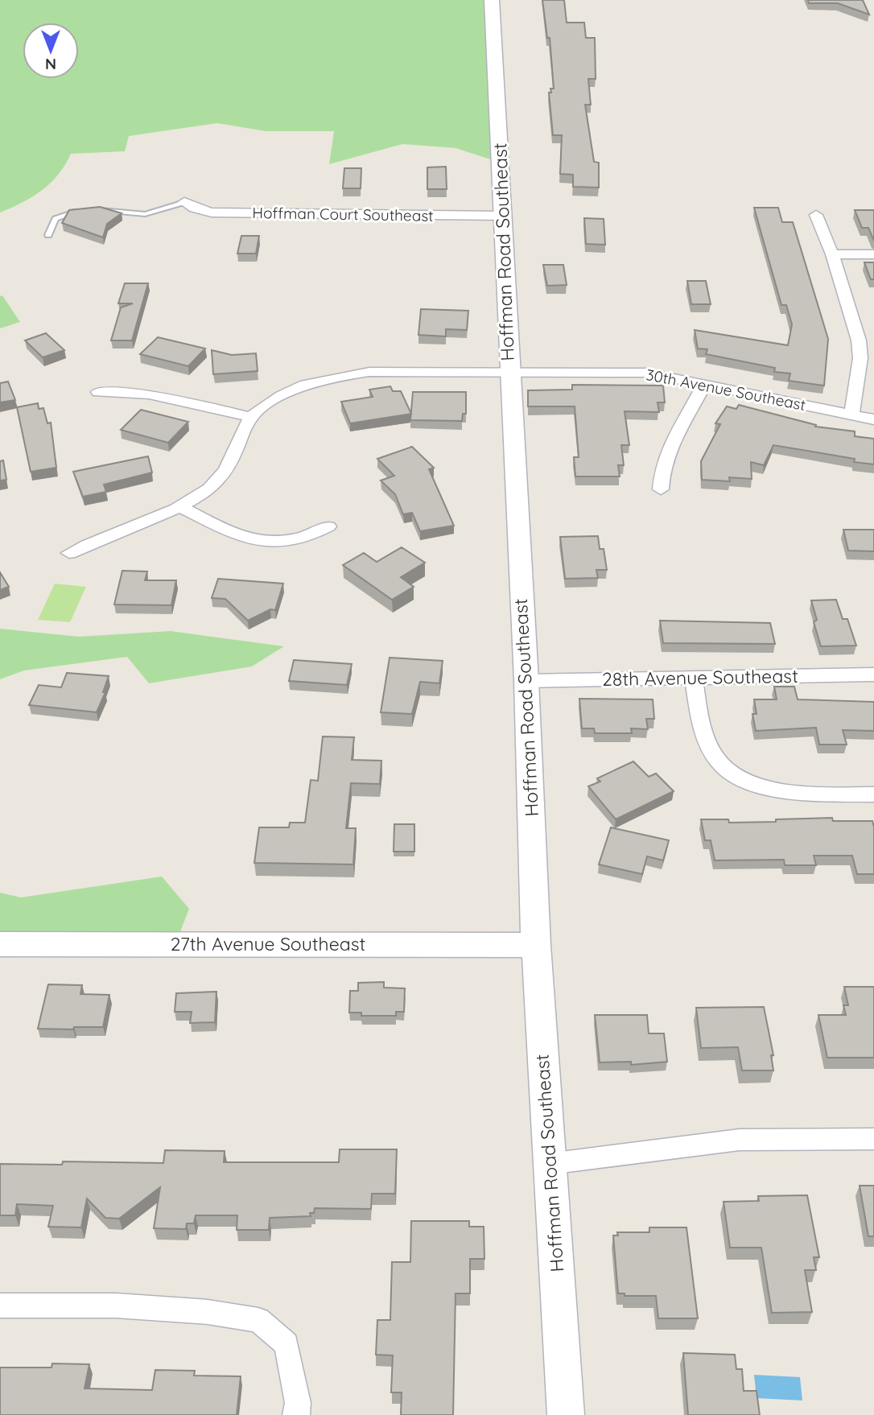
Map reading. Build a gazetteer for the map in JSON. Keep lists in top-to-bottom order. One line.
{"streets":{"street":["Hoffman Court Southeast","Hoffman Road Southeast","30th Avenue Southeast","28th Avenue Southeast","27th Avenue Southeast"]},"crossings":[["Hoffman Court Southeast","Hoffman Road Southeast"],["Hoffman Road Southeast","30th Avenue Southeast"],["Hoffman Road Southeast","28th Avenue Southeast"],["Hoffman Road Southeast","27th Avenue Southeast"]],"north":"bottom"}
